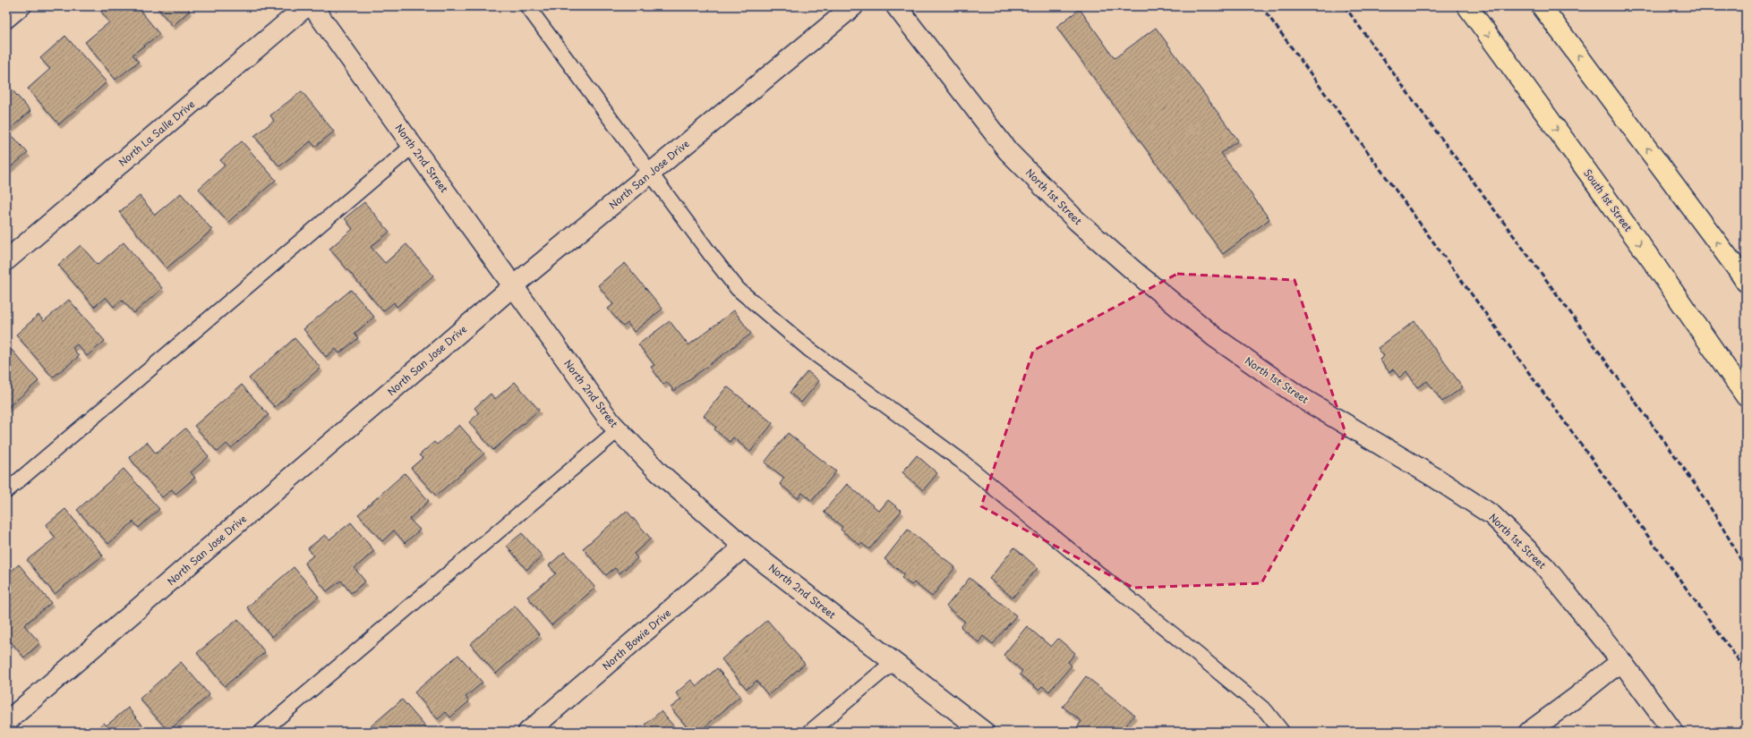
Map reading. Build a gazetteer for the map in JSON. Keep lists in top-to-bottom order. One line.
{"streets":{"main road":["South 1st Street"],"street":["North La Salle Drive","North 2nd Street","North San Jose Drive","North 1st Street","North Bowie Drive"]},"crossings":[["North 2nd Street","North San Jose Drive"],["North 2nd Street","North Bowie Drive"]]}
